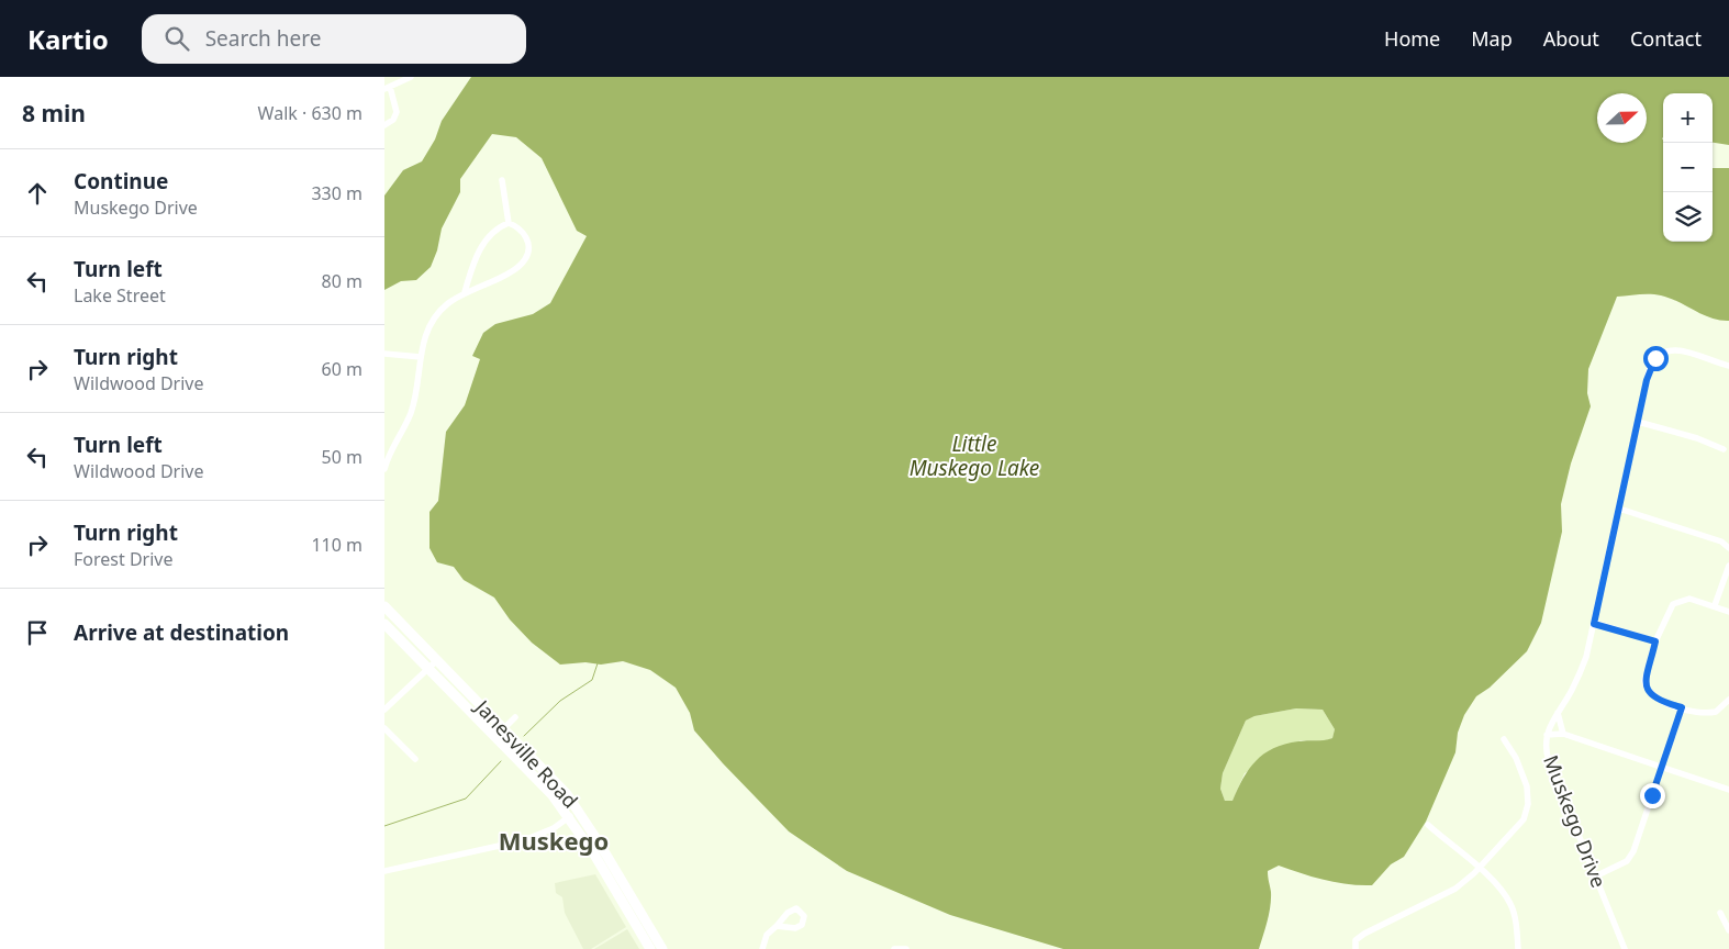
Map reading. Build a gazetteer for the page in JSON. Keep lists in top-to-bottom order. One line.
{"streets":{"main road":["Janesville Road"],"street":["Muskego Drive"]},"districts":["Muskego"],"water":["Little Muskego Lake"],"north":"right","page":{"header":"Kartio","search":"Search here","nav":["Home","Map","About","Contact"],"heading":["8 min","Walk · 630 m"],"map_buttons":["+","−"],"list":[["Continue","Muskego Drive","330 m"],["Turn left","Lake Street","80 m"],["Turn right","Wildwood Drive","60 m"],["Turn left","Wildwood Drive","50 m"],["Turn right","Forest Drive","110 m"],"Arrive at destination"]}}
